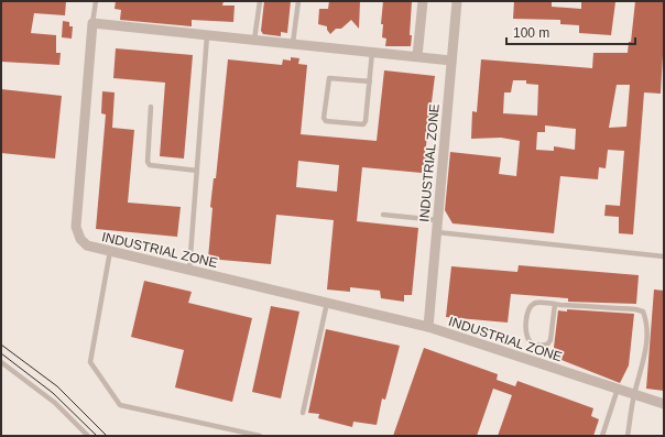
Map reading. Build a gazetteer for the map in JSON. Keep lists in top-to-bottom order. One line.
{"streets":{"street":["INDUSTRIAL ZONE"]},"scale_bar":"100 m"}
